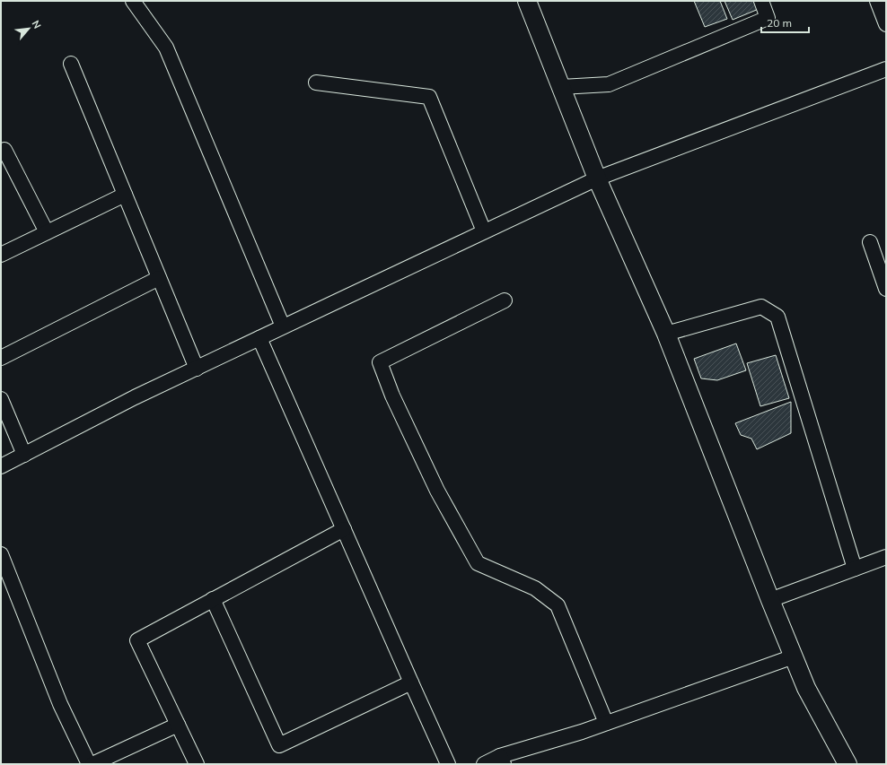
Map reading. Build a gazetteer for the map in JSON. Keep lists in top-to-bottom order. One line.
{"scale_bar":"20 m","north":"top right"}
